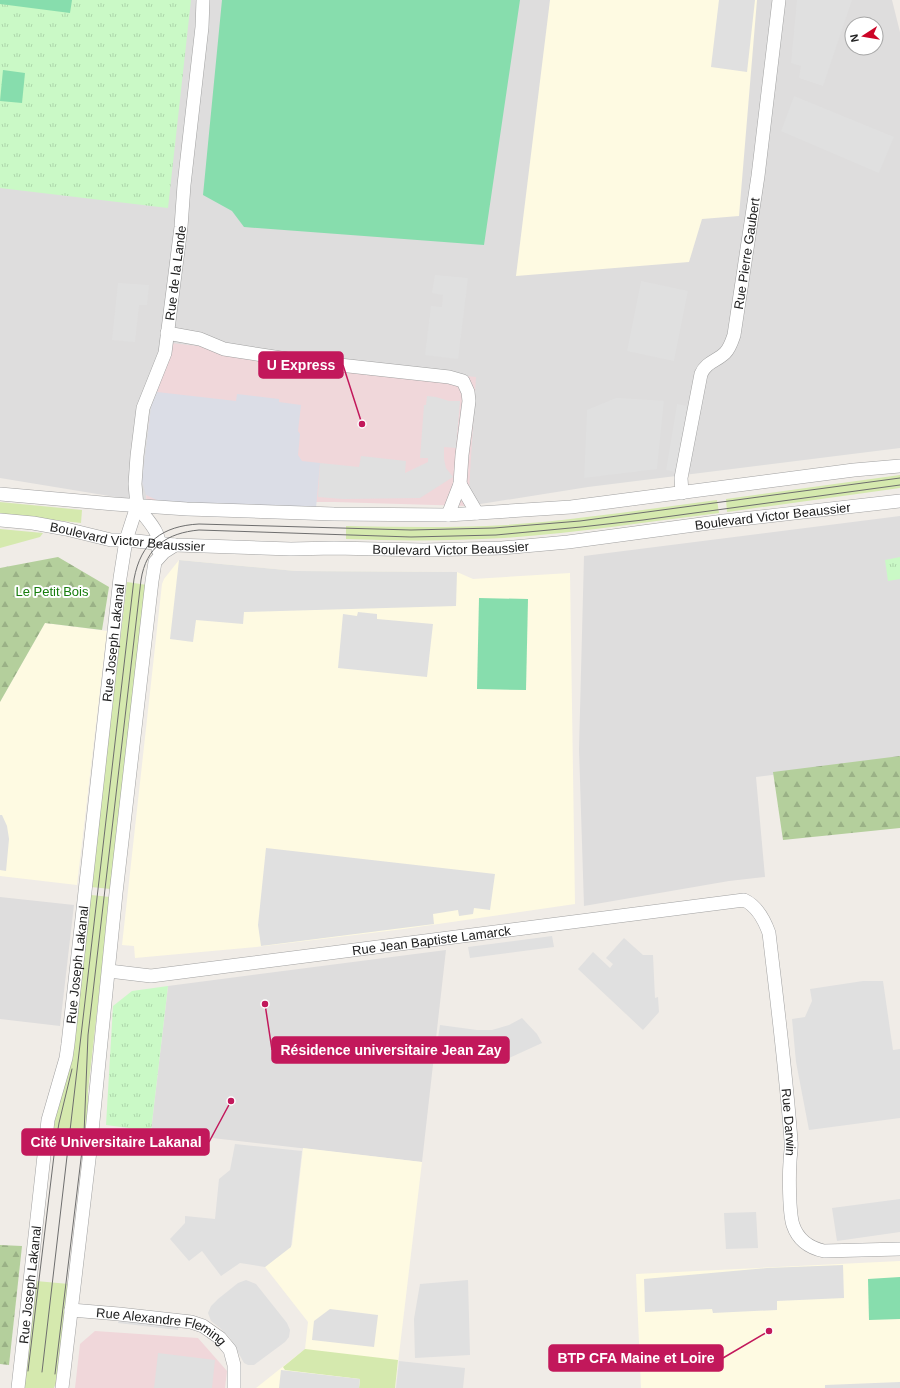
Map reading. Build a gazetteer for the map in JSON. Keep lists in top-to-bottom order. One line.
{"streets":{"street":["Rue Pierre Gaubert","Rue de la Lande","Boulevard Victor Beaussier","Rue Joseph Lakanal","Rue Jean Baptiste Lamarck","Rue Darwin","Rue Alexandre Fleming"]},"crossings":[["Rue Pierre Gaubert","Boulevard Victor Beaussier"],["Rue de la Lande","Boulevard Victor Beaussier"],["Rue de la Lande","Rue Joseph Lakanal"],["Boulevard Victor Beaussier","Rue Joseph Lakanal"],["Rue Jean Baptiste Lamarck","Rue Darwin"]],"parks":["Le Petit Bois"],"places":["U Express","Résidence universitaire Jean Zay","Cité Universitaire Lakanal","BTP CFA Maine et Loire"],"north":"left"}
